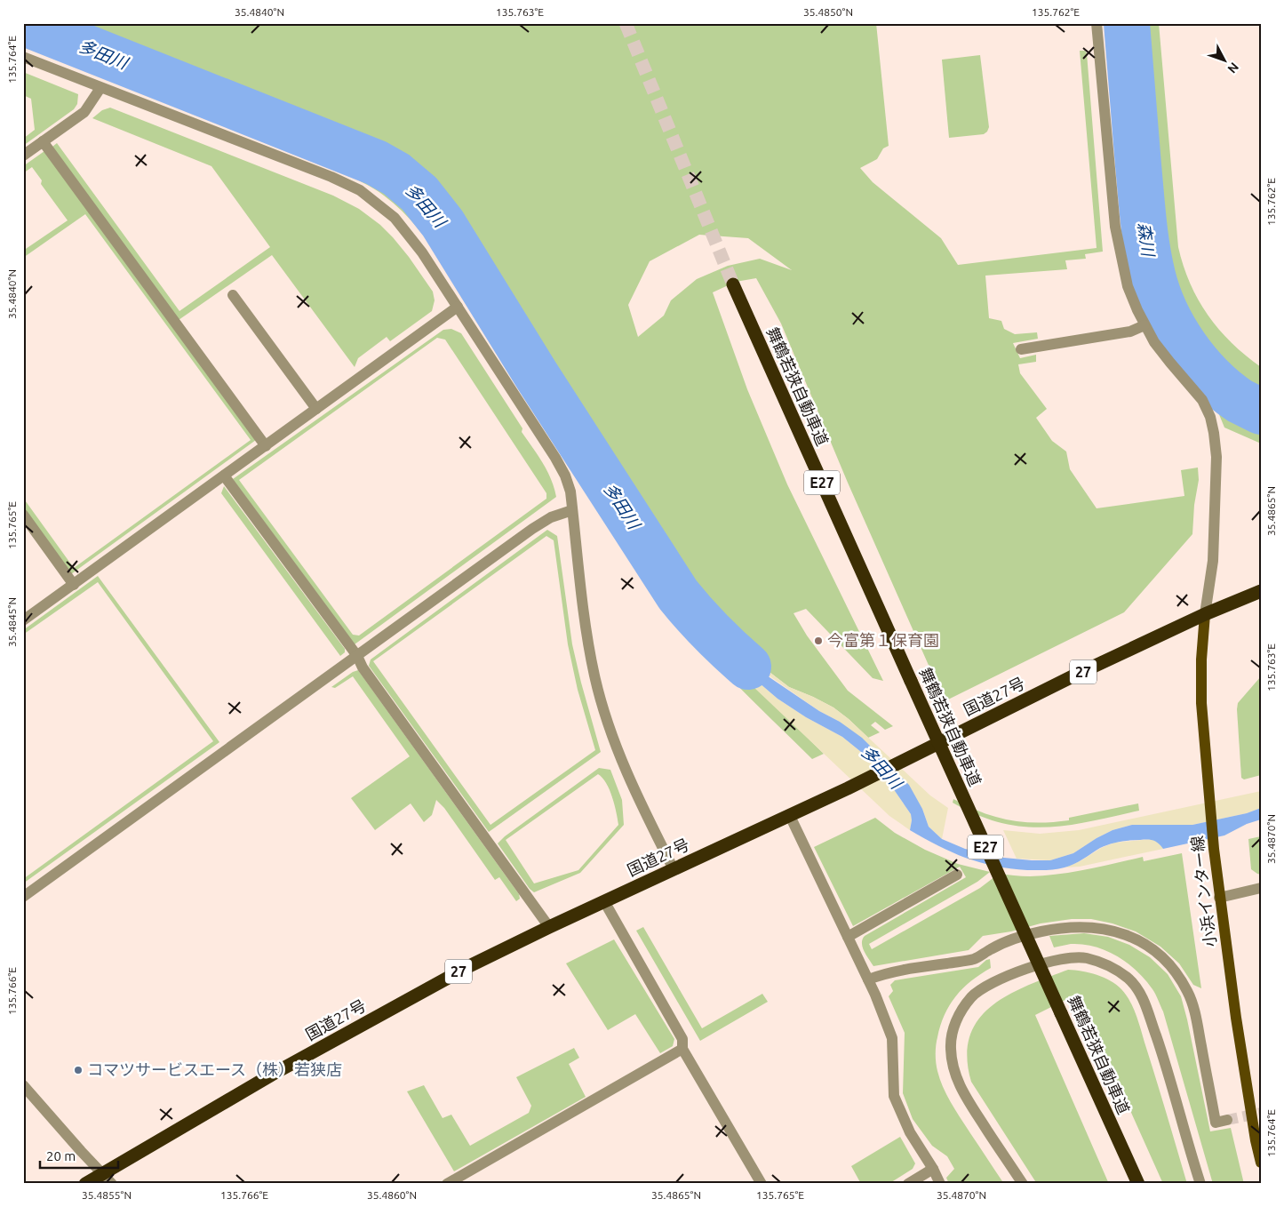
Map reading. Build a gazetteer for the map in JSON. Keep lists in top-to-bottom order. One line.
{"streets":{"highway":["舞鶴若狭自動車道","E27","27","国道27号"],"main road":["小浜インター線"]},"crossings":[["国道27号","小浜インター線"]],"water":["多田川","森川"],"places":["今富第１保育園","コマツサービスエース（株）若狭店"],"scale_bar":"20 m","north":"bottom right","coordinates":["35.4840°N","135.763°E","35.4850°N","135.762°E","135.764°E","35.4865°N","135.765°E","35.4845°N","35.4870°N","135.766°E","35.4855°N","35.4860°N"]}
